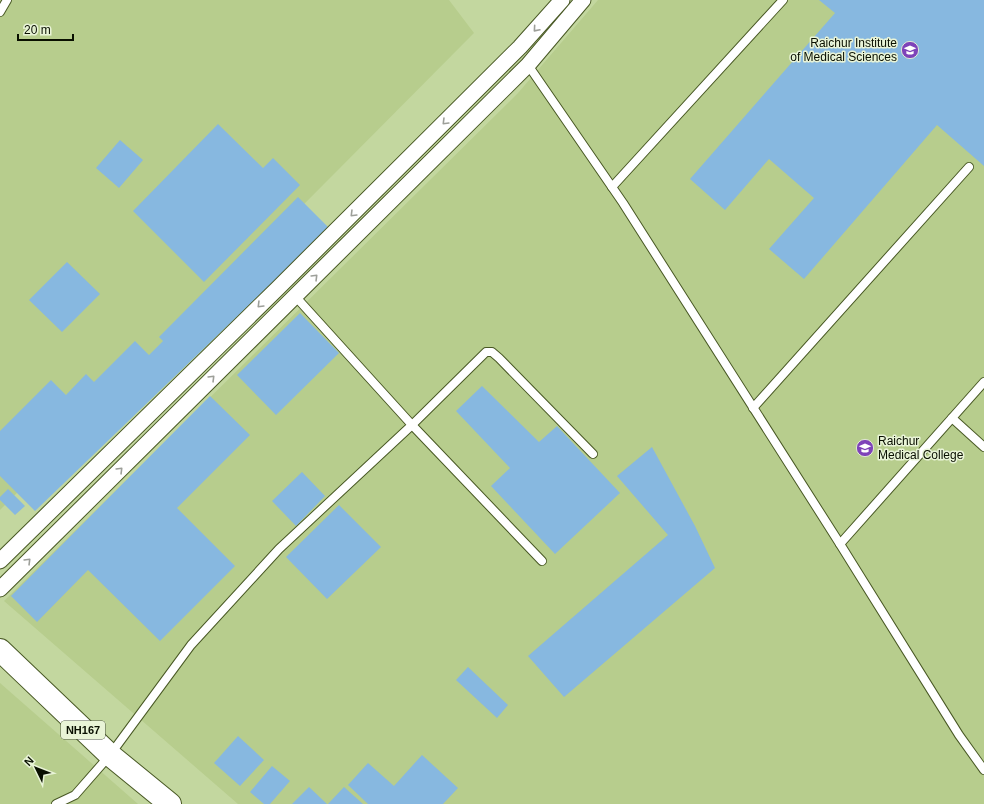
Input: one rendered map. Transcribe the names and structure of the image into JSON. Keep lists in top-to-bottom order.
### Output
{
  "streets": {
    "highway": ["NH167"]
  },
  "places": {
    "school or university": ["Raichur Institute of Medical Sciences", "Raichur Medical College"]
  },
  "scale_bar": "20 m",
  "north": "top left"
}
